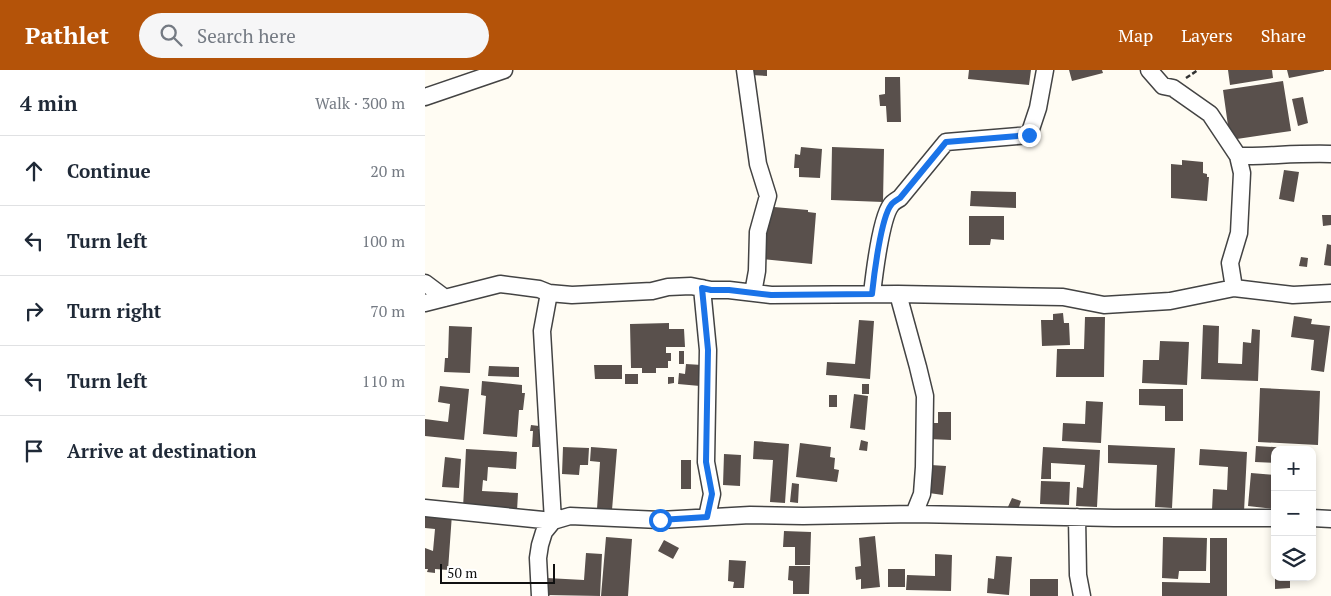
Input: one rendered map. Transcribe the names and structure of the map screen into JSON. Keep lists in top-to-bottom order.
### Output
{
  "scale_bar": "50 m",
  "page": {
    "header": "Pathlet",
    "search": "Search here",
    "nav": ["Map", "Layers", "Share"],
    "heading": ["4 min", "Walk · 300 m"],
    "list": [
      ["Continue", "20 m"],
      ["Turn left", "100 m"],
      ["Turn right", "70 m"],
      ["Turn left", "110 m"],
      "Arrive at destination"
    ],
    "map_buttons": ["+", "−"],
    "scale": "50 m"
  }
}
